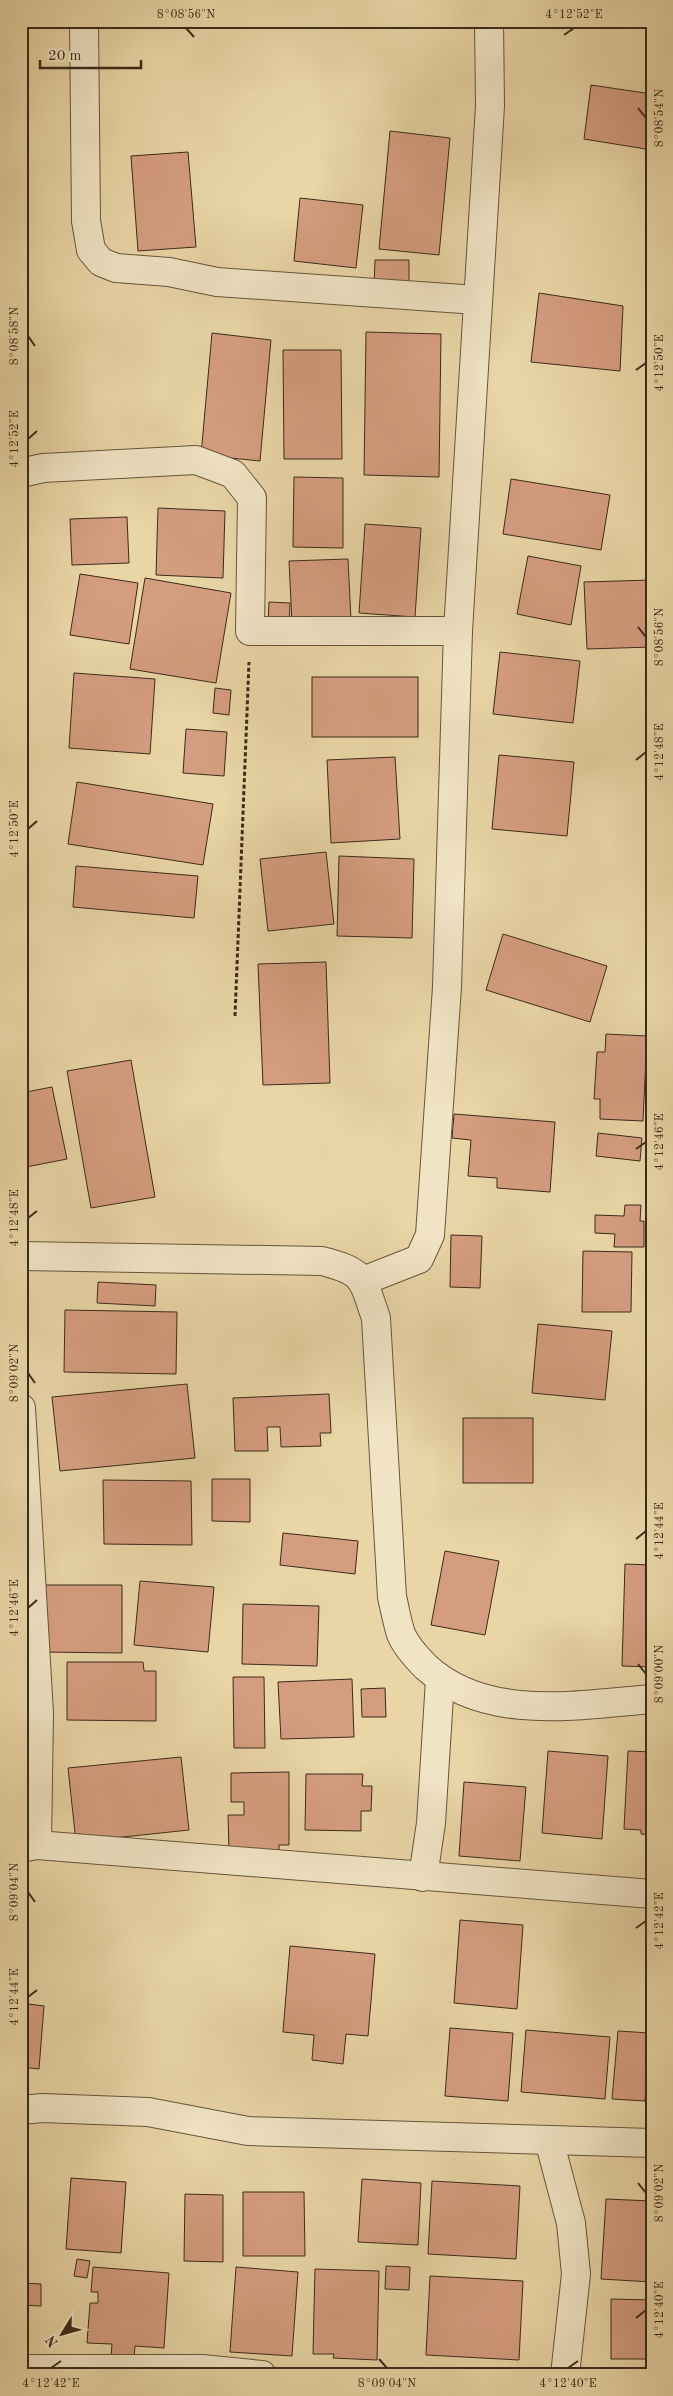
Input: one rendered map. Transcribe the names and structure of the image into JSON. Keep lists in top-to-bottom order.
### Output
{
  "scale_bar": "20 m",
  "north": "bottom left",
  "coordinates": [
    "8°08'56\"N",
    "4°12'52\"E",
    "8°08'54\"N",
    "8°08'58\"N",
    "4°12'50\"E",
    "4°12'48\"E",
    "4°12'46\"E",
    "8°09'02\"N",
    "4°12'44\"E",
    "8°09'00\"N",
    "8°09'04\"N",
    "4°12'42\"E",
    "4°12'40\"E"
  ]
}
